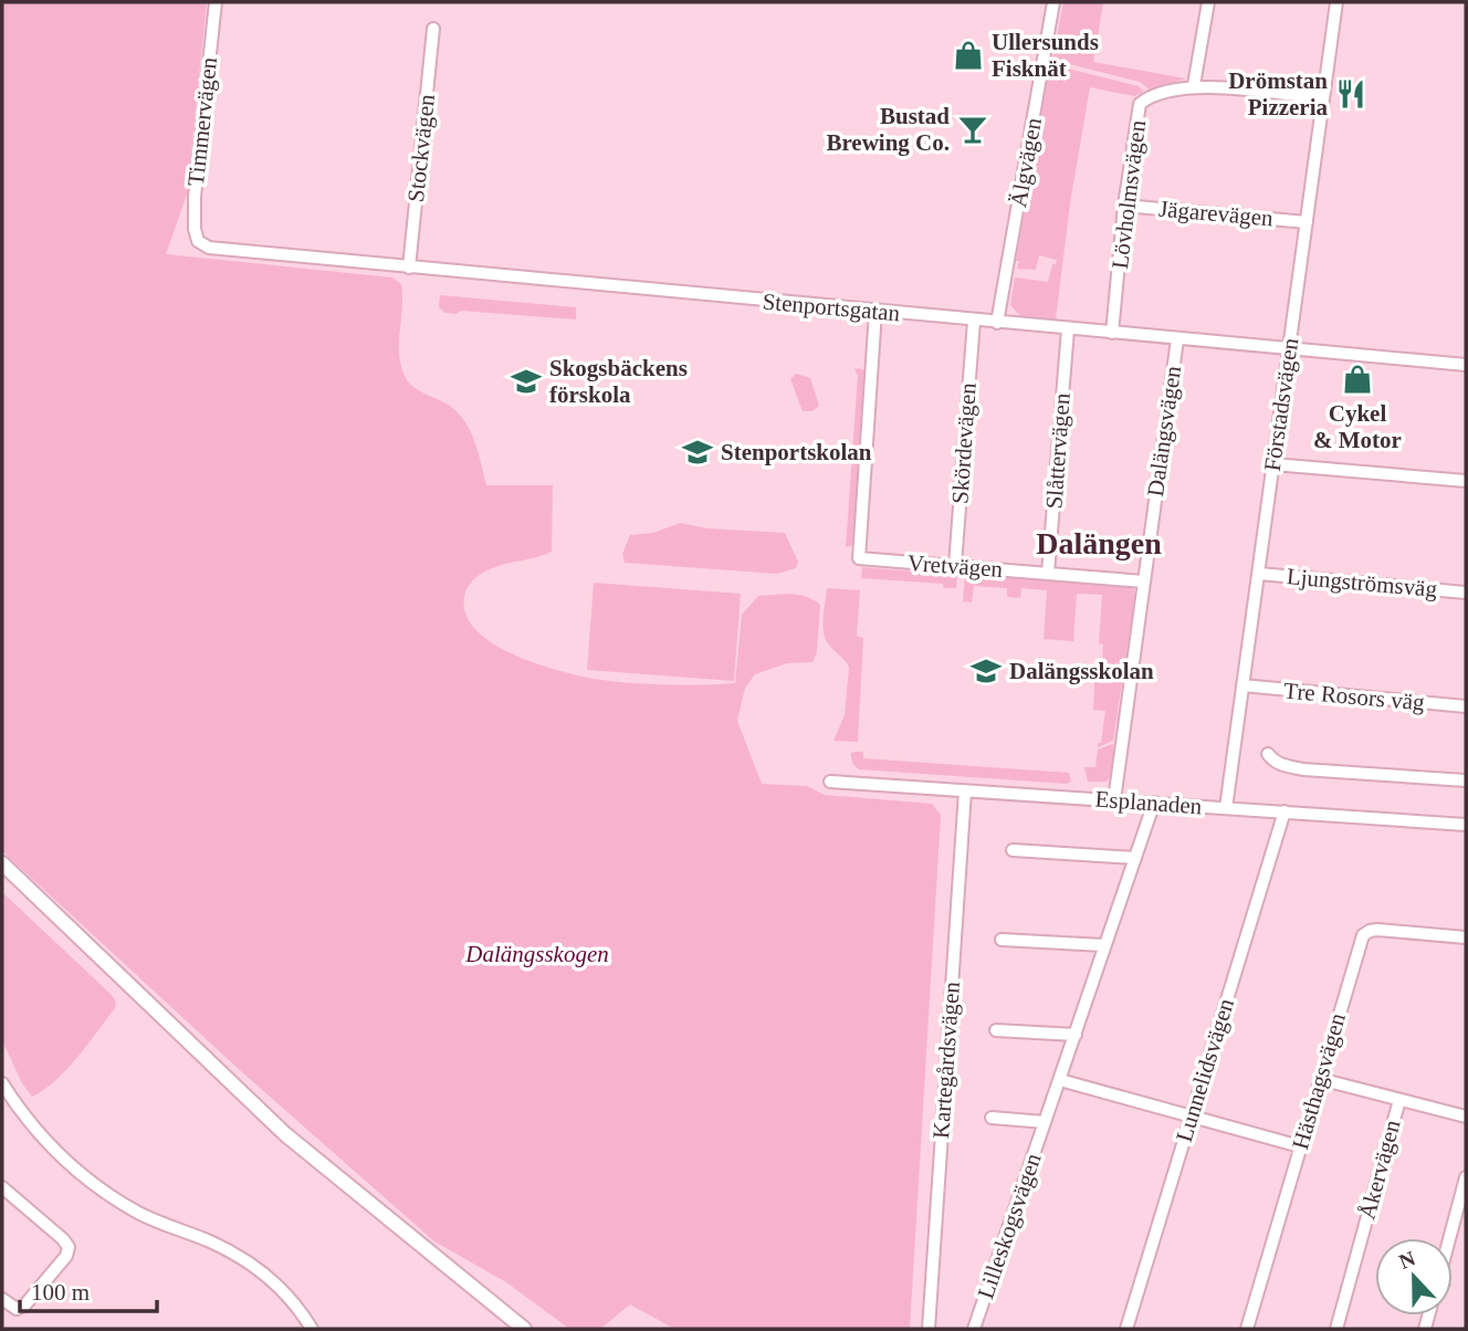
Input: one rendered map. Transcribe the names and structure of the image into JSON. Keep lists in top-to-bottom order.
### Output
{
  "streets": {
    "street": [
      "Timmervägen",
      "Stockvägen",
      "Älgvägen",
      "Lövholmsvägen",
      "Jägarevägen",
      "Stenportsgatan",
      "Förstadsvägen",
      "Dalängsvägen",
      "Skördevägen",
      "Slåttervägen",
      "Vretvägen",
      "Ljungströmsväg",
      "Tre Rosors väg",
      "Esplanaden",
      "Kartegårdsvägen",
      "Lunnelidsvägen",
      "Hästhagsvägen",
      "Åkervägen",
      "Lilleskogsvägen"
    ]
  },
  "crossings": [
    ["Timmervägen", "Stenportsgatan"],
    ["Stockvägen", "Stenportsgatan"],
    ["Älgvägen", "Stenportsgatan"],
    ["Lövholmsvägen", "Jägarevägen"],
    ["Lövholmsvägen", "Stenportsgatan"],
    ["Lövholmsvägen", "Förstadsvägen"],
    ["Jägarevägen", "Förstadsvägen"],
    ["Stenportsgatan", "Förstadsvägen"],
    ["Stenportsgatan", "Dalängsvägen"],
    ["Stenportsgatan", "Skördevägen"],
    ["Stenportsgatan", "Slåttervägen"],
    ["Stenportsgatan", "Vretvägen"],
    ["Förstadsvägen", "Ljungströmsväg"],
    ["Förstadsvägen", "Tre Rosors väg"],
    ["Förstadsvägen", "Esplanaden"],
    ["Dalängsvägen", "Vretvägen"],
    ["Dalängsvägen", "Esplanaden"],
    ["Skördevägen", "Vretvägen"],
    ["Slåttervägen", "Vretvägen"],
    ["Esplanaden", "Kartegårdsvägen"],
    ["Esplanaden", "Lunnelidsvägen"],
    ["Esplanaden", "Lilleskogsvägen"]
  ],
  "districts": ["Dalängen"],
  "parks": ["Dalängsskogen"],
  "places": {
    "shop": ["Ullersunds Fisknät", "Cykel & Motor"],
    "restaurant": ["Drömstan Pizzeria"],
    "bar": ["Bustad Brewing Co."],
    "school or university": ["Skogsbäckens förskola", "Stenportskolan", "Dalängsskolan"]
  },
  "scale_bar": "100 m",
  "north": "top"
}
